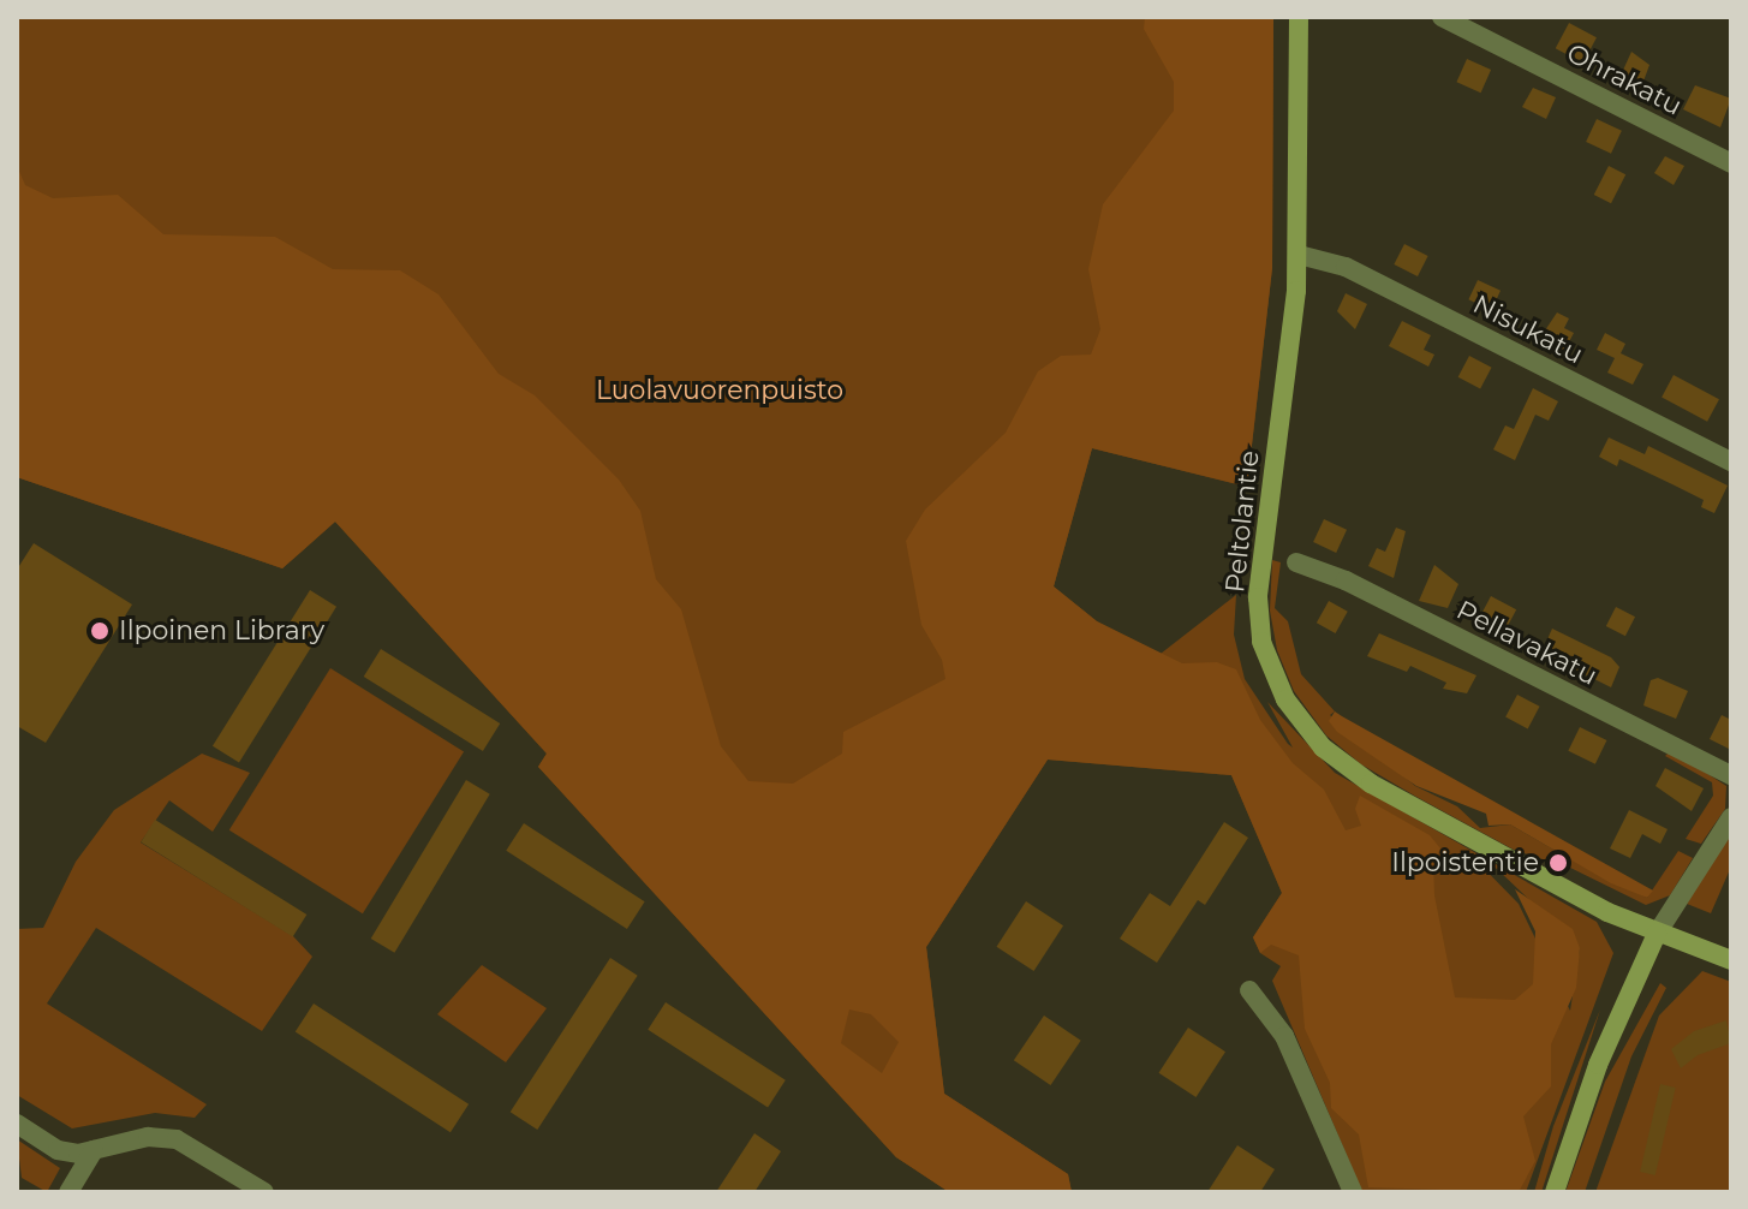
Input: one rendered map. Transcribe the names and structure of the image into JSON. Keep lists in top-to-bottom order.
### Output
{
  "streets": {
    "street": [
      "Ohrakatu",
      "Nisukatu",
      "Peltolantie",
      "Pellavakatu"
    ]
  },
  "crossings": [
    ["Nisukatu", "Peltolantie"]
  ],
  "parks": ["Luolavuorenpuisto"],
  "places": ["Ilpoinen Library", "Ilpoistentie"]
}
